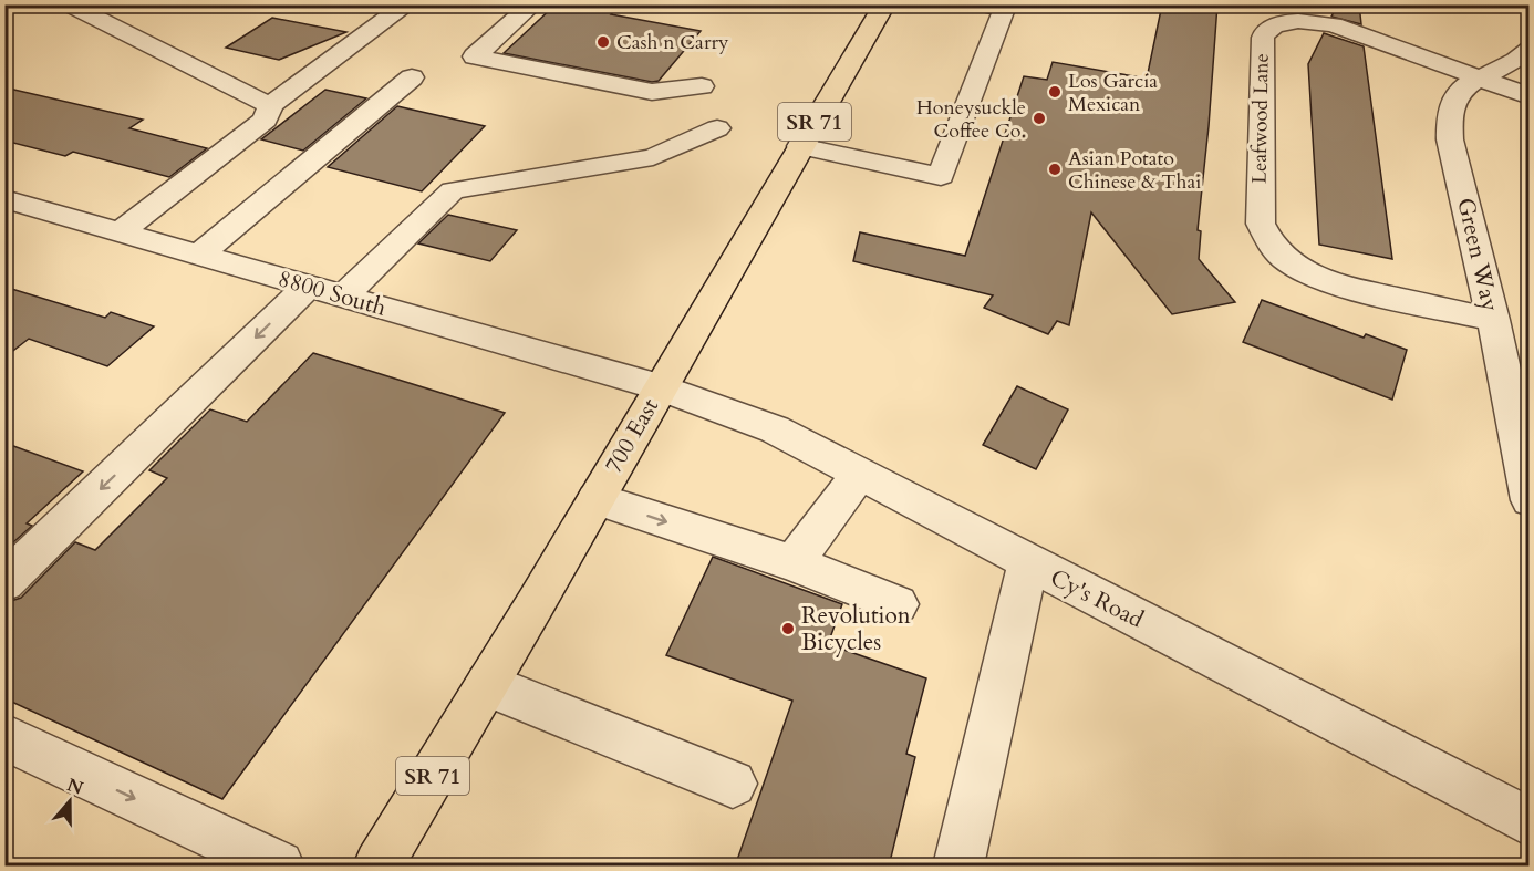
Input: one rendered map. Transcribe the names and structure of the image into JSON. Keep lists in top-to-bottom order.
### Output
{
  "streets": {
    "main road": ["SR 71", "700 East"],
    "street": [
      "Leafwood Lane",
      "Green Way",
      "8800 South",
      "Cy's Road"
    ]
  },
  "crossings": [
    ["Leafwood Lane", "Green Way"],
    ["8800 South", "700 East"],
    ["8800 South", "Cy's Road"],
    ["700 East", "Cy's Road"]
  ],
  "places": [
    "Cash n Carry",
    "Los Garcia Mexican",
    "Honeysuckle Coffee Co.",
    "Asian Potato Chinese & Thai",
    "Revolution Bicycles"
  ],
  "north": "top"
}
